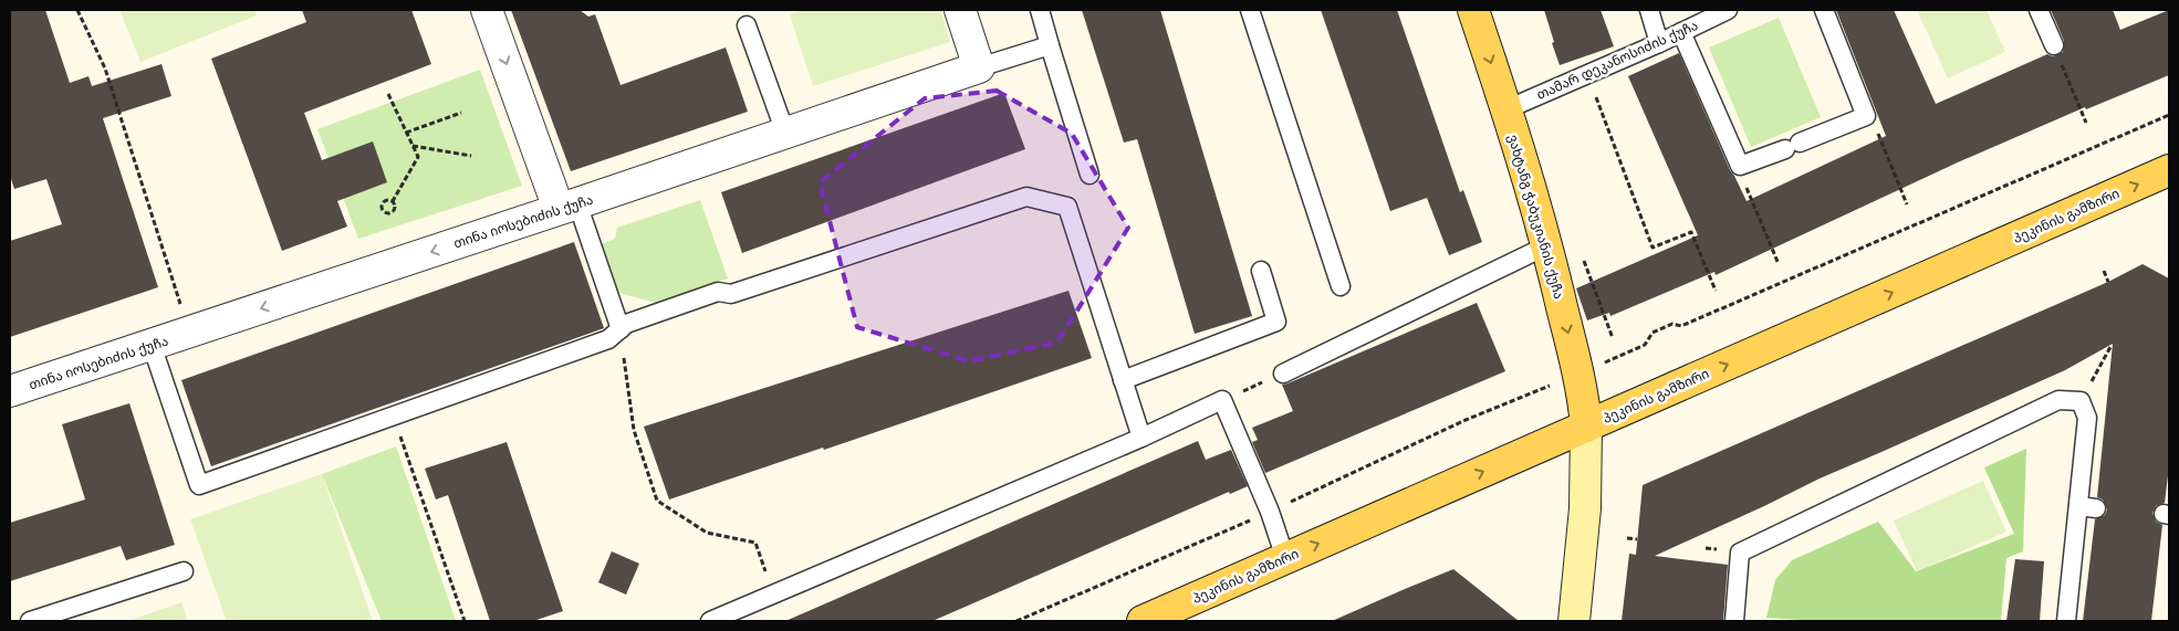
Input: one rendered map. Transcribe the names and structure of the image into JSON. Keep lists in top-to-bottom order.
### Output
{
  "streets": {
    "main road": ["პეკინის გამზირი", "ვახტანგ ჭაბუკიანის ქუჩა"],
    "street": ["თინა იოსებიძის ქუჩა"],
    "lane": ["თამარ დეკანოსიძის ქუჩა"]
  },
  "crossings": [
    ["თამარ დეკანოსიძის ქუჩა", "ვახტანგ ჭაბუკიანის ქუჩა"],
    ["პეკინის გამზირი", "ვახტანგ ჭაბუკიანის ქუჩა"]
  ],
  "one_way": ["პეკინის გამზირი", "ვახტანგ ჭაბუკიანის ქუჩა", "თინა იოსებიძის ქუჩა"]
}
